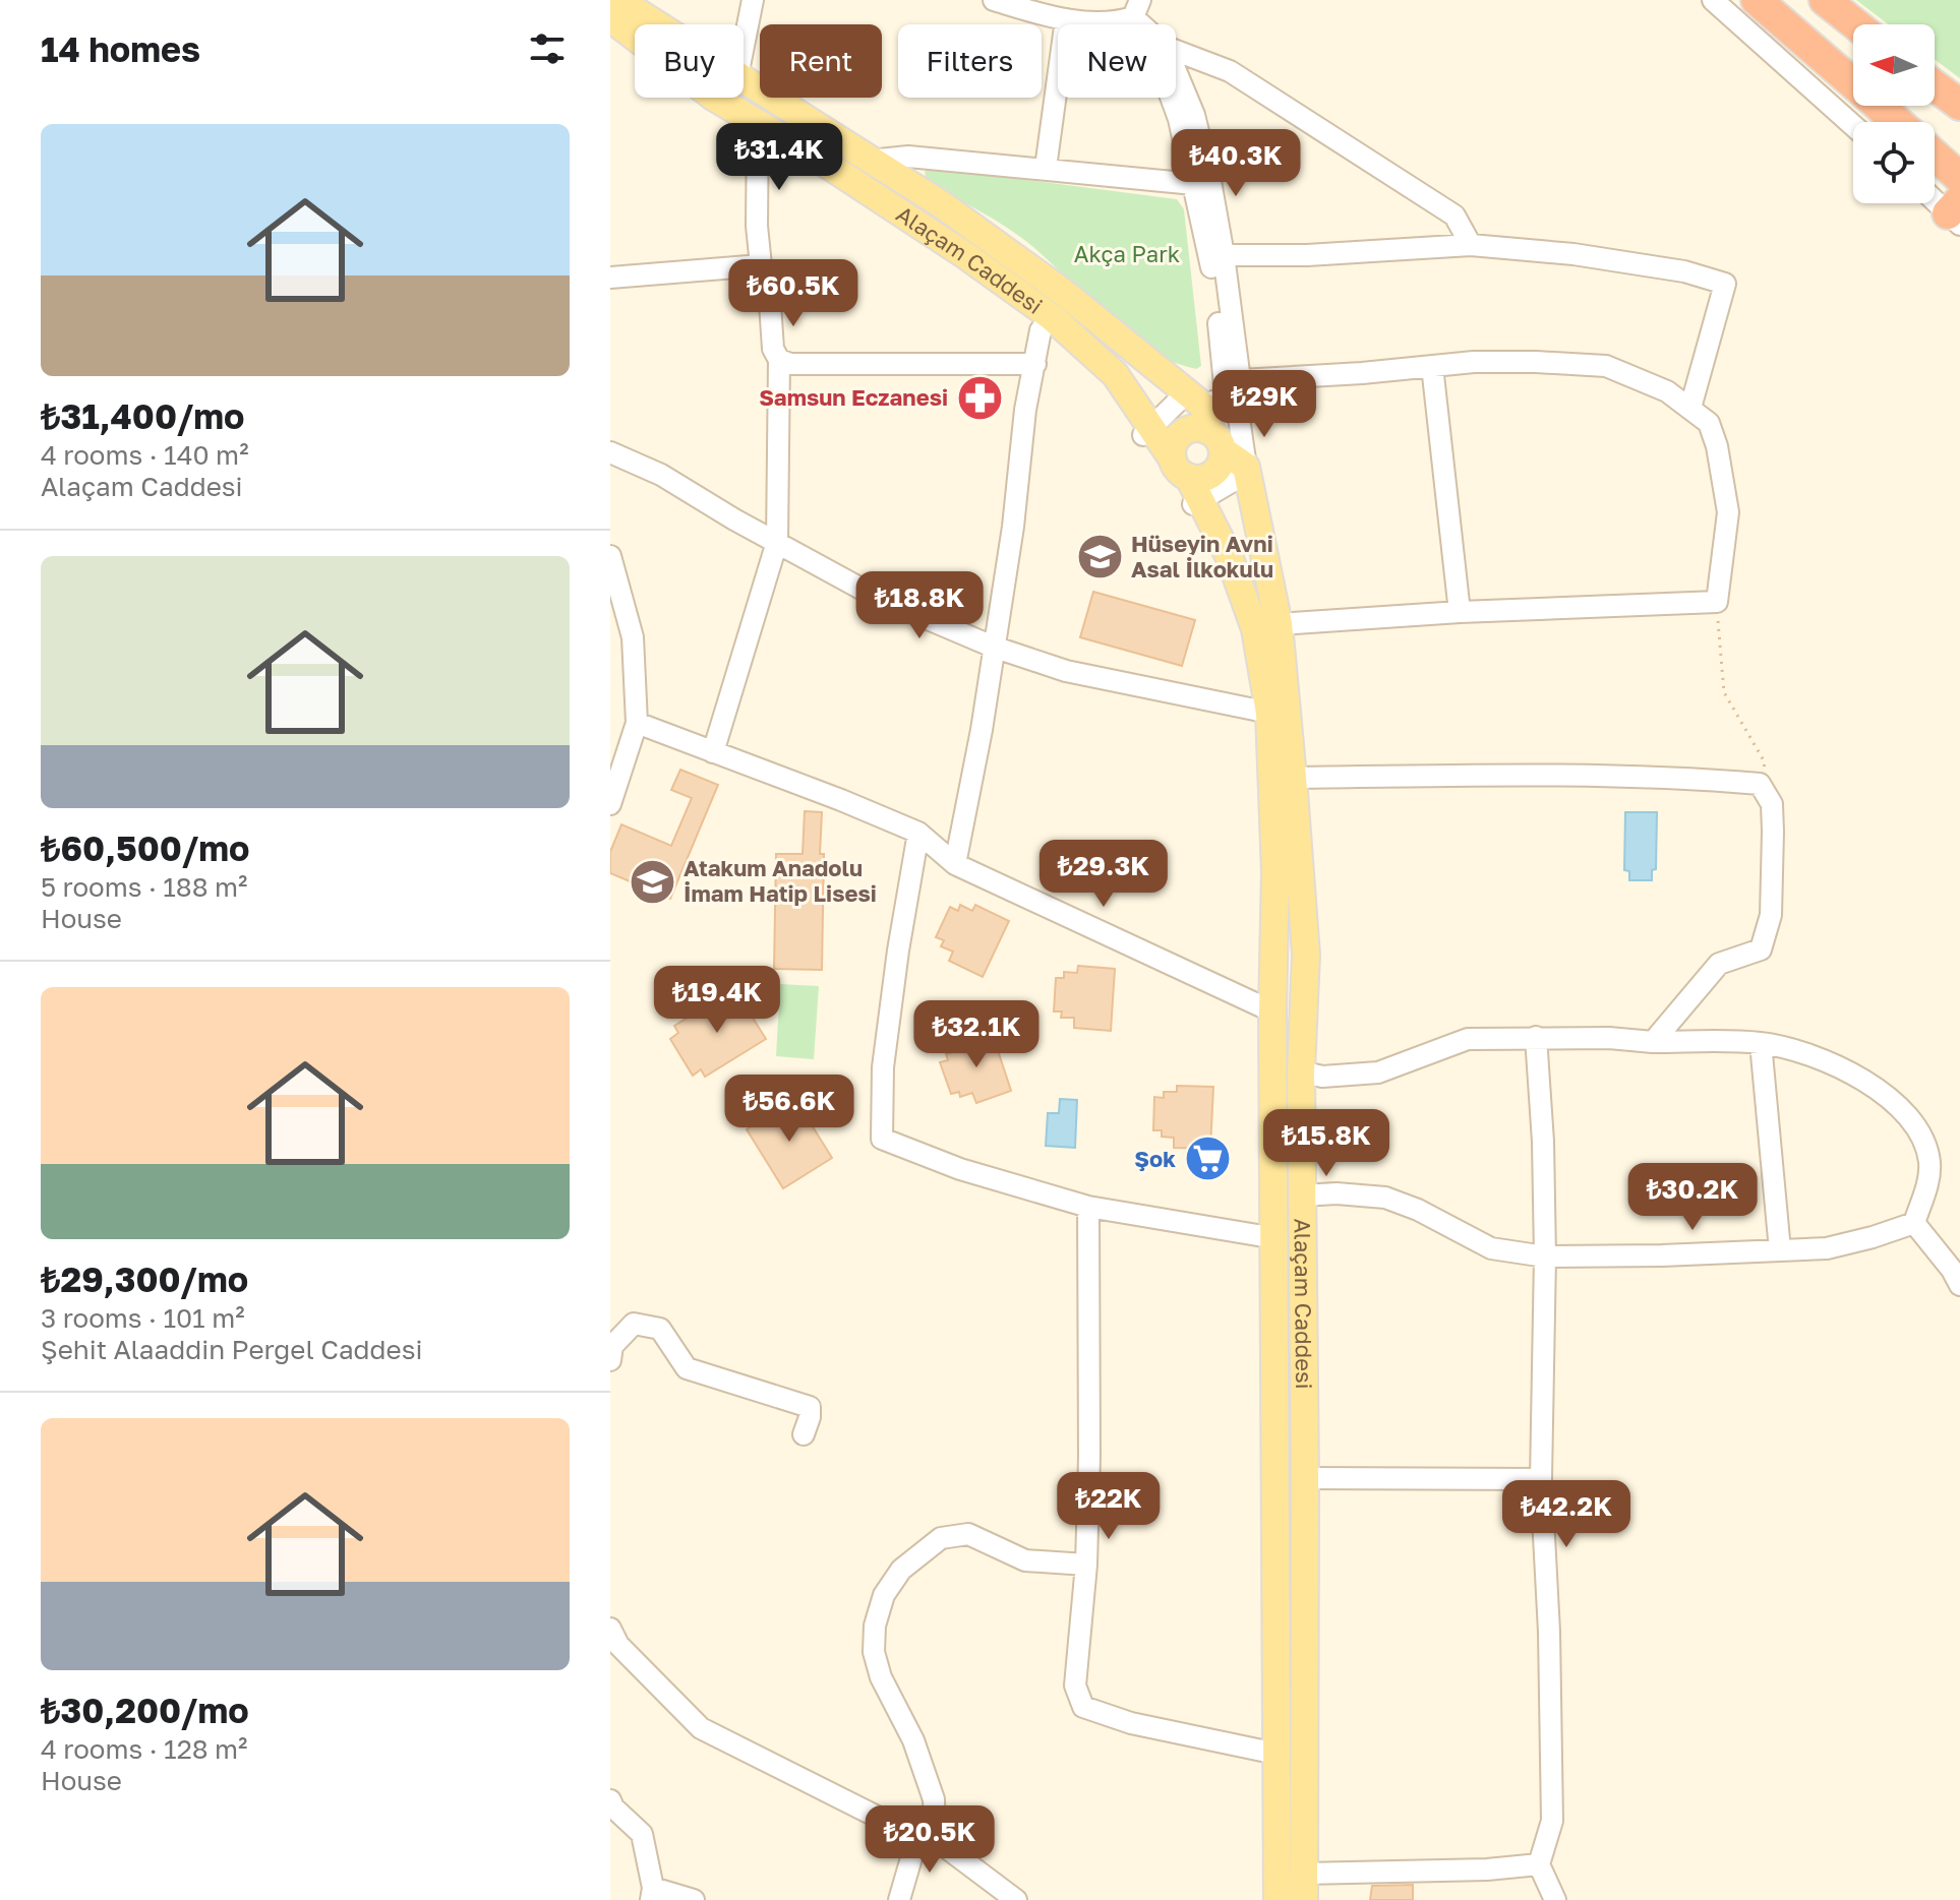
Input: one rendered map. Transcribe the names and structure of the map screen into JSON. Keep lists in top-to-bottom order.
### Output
{
  "streets": {
    "main road": ["Alaçam Caddesi"]
  },
  "parks": ["Akça Park"],
  "places": {
    "pharmacy": ["Samsun Eczanesi"],
    "school or university": ["Hüseyin Avni Asal İlkokulu", "Atakum Anadolu İmam Hatip Lisesi"],
    "supermarket": ["Şok"]
  },
  "north": "left",
  "page": {
    "heading": "14 homes",
    "chip": [
      "Buy",
      "Rent",
      "Filters",
      "New"
    ],
    "list": [
      {
        "name": "₺31,400/mo",
        "note": "4 rooms · 140 m² · Alaçam Caddesi"
      },
      {
        "name": "₺60,500/mo",
        "note": "5 rooms · 188 m² · House"
      },
      {
        "name": "₺29,300/mo",
        "note": "3 rooms · 101 m² · Şehit Alaaddin Pergel Caddesi"
      },
      {
        "name": "₺30,200/mo",
        "note": "4 rooms · 128 m² · House"
      }
    ],
    "price": [
      "₺31.4K",
      "₺40.3K",
      "₺60.5K",
      "₺29K",
      "₺18.8K",
      "₺29.3K",
      "₺19.4K",
      "₺32.1K",
      "₺56.6K",
      "₺15.8K",
      "₺30.2K",
      "₺22K",
      "₺42.2K",
      "₺20.5K"
    ]
  }
}
